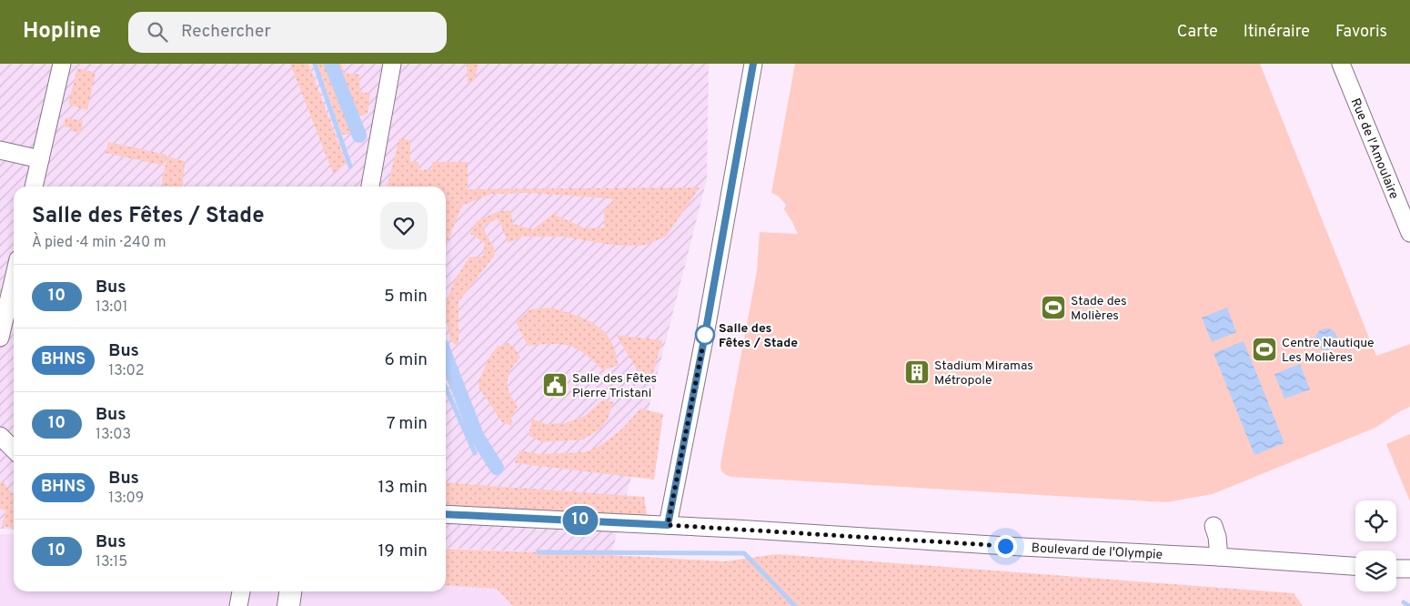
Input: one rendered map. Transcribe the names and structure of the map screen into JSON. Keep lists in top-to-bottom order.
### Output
{
  "streets": {
    "street": ["Rue de l'Amoulaire", "Boulevard de l'Olympie"]
  },
  "places": {
    "sports": ["Stade des Molières", "Centre Nautique Les Molières"],
    "other": ["Salle des Fêtes / Stade"],
    "building": ["Stadium Miramas Métropole"],
    "public building": ["Salle des Fêtes Pierre Tristani"]
  },
  "lines": ["bus line 10"],
  "page": {
    "header": "Hopline",
    "search": "Rechercher",
    "nav": ["Carte", "Itinéraire", "Favoris"],
    "on_map": "10",
    "heading": ["Salle des Fêtes / Stade", "À pied · 4 min · 240 m"],
    "list": [
      {
        "mark": "10",
        "name": "Bus",
        "note": "13:01",
        "value": "5 min"
      },
      {
        "mark": "BHNS",
        "name": "Bus",
        "note": "13:02",
        "value": "6 min"
      },
      {
        "mark": "10",
        "name": "Bus",
        "note": "13:03",
        "value": "7 min"
      },
      {
        "mark": "BHNS",
        "name": "Bus",
        "note": "13:09",
        "value": "13 min"
      },
      {
        "mark": "10",
        "name": "Bus",
        "note": "13:15",
        "value": "19 min"
      }
    ]
  }
}
